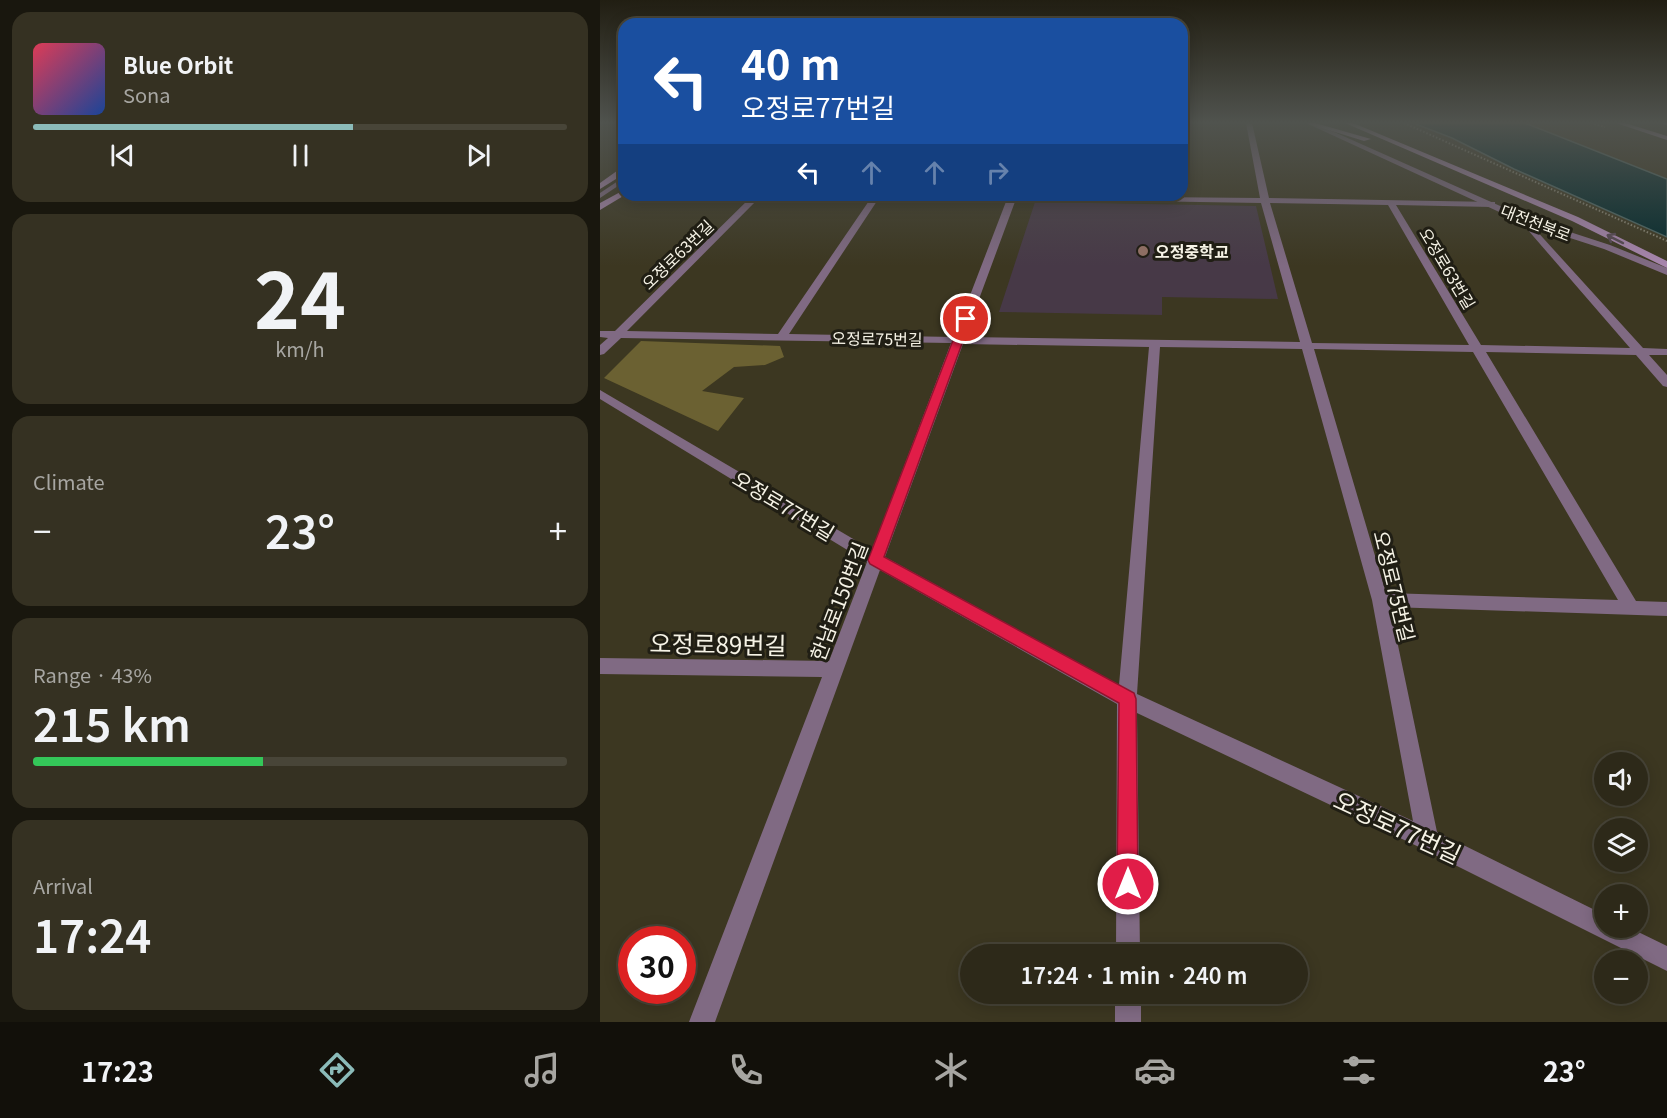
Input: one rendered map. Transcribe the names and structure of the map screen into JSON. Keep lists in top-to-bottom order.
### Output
{
  "streets": {
    "street": [
      "대전천북로",
      "오정로63번길",
      "오정로75번길",
      "오정로77번길",
      "한남로150번길",
      "오정로89번길"
    ]
  },
  "crossings": [
    ["대전천북로", "오정로63번길"],
    ["오정로63번길", "오정로75번길"],
    ["오정로75번길", "오정로77번길"],
    ["오정로75번길", "한남로150번길"],
    ["오정로77번길", "한남로150번길"],
    ["한남로150번길", "오정로89번길"]
  ],
  "places": ["오정중학교"],
  "page": {
    "turn": ["40 m", "오정로77번길"],
    "song": ["Blue Orbit", "Sona"],
    "tile": [
      ["24", "km/h"],
      "Climate",
      ["Range · 43%", "215 km"],
      ["Arrival", "17:24"]
    ],
    "heat": ["−", "23°", "+"],
    "map_buttons": ["+", "−"],
    "limit": "30",
    "trip": "17:24 · 1 min · 240 m",
    "tabs": ["17:23", "23°"]
  }
}
